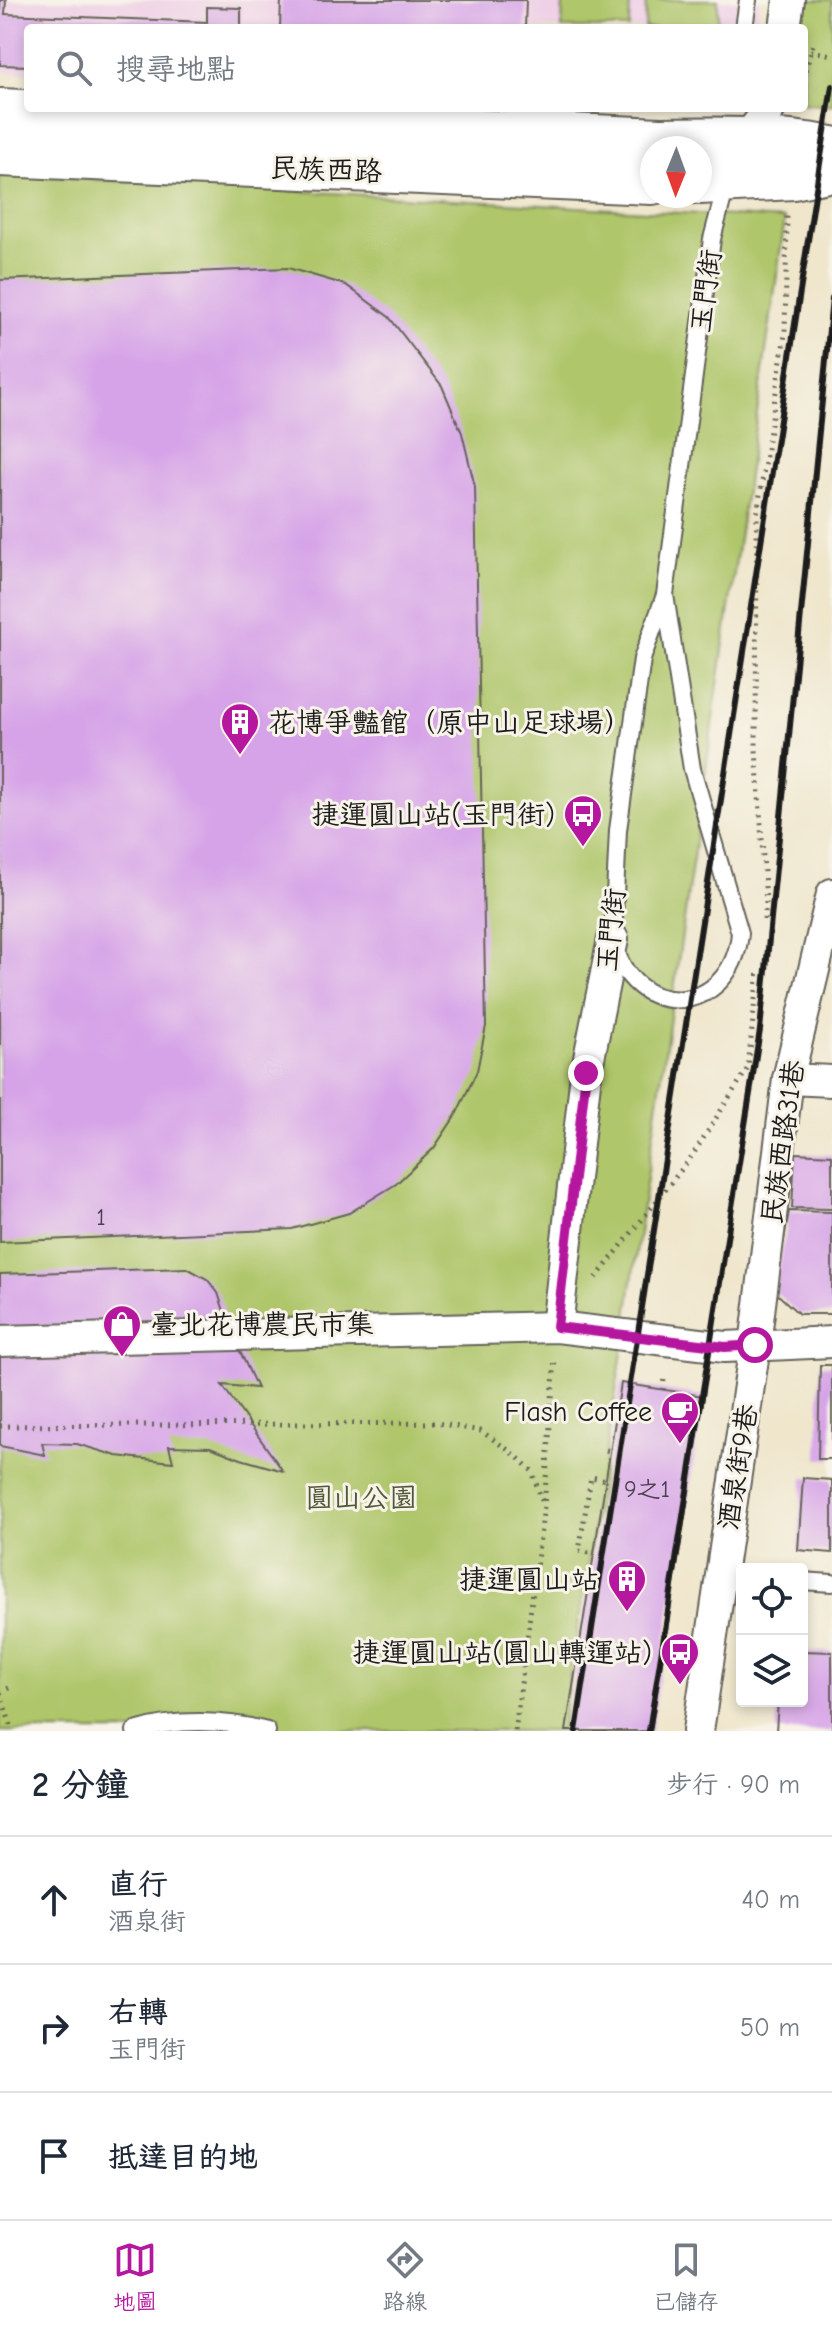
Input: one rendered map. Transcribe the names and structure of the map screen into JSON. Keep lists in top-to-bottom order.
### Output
{
  "streets": {
    "street": [
      "民族西路",
      "玉門街",
      "民族西路31巷",
      "酒泉街9巷"
    ]
  },
  "crossings": [
    ["民族西路", "玉門街"],
    ["民族西路31巷", "酒泉街9巷"]
  ],
  "parks": ["圓山公園"],
  "places": {
    "building": ["花博爭豔館（原中山足球場）", "捷運圓山站"],
    "bus stop": ["捷運圓山站(玉門街)", "捷運圓山站(圓山轉運站)"],
    "shop": ["臺北花博農民市集"],
    "cafe": ["Flash Coffee"]
  },
  "house_numbers": ["1", "9之1"],
  "north": "bottom",
  "page": {
    "search": "搜尋地點",
    "heading": ["2 分鐘", "步行 · 90 m"],
    "list": [
      ["直行", "酒泉街", "40 m"],
      ["右轉", "玉門街", "50 m"],
      "抵達目的地"
    ],
    "nav": ["地圖", "路線", "已儲存"]
  }
}
